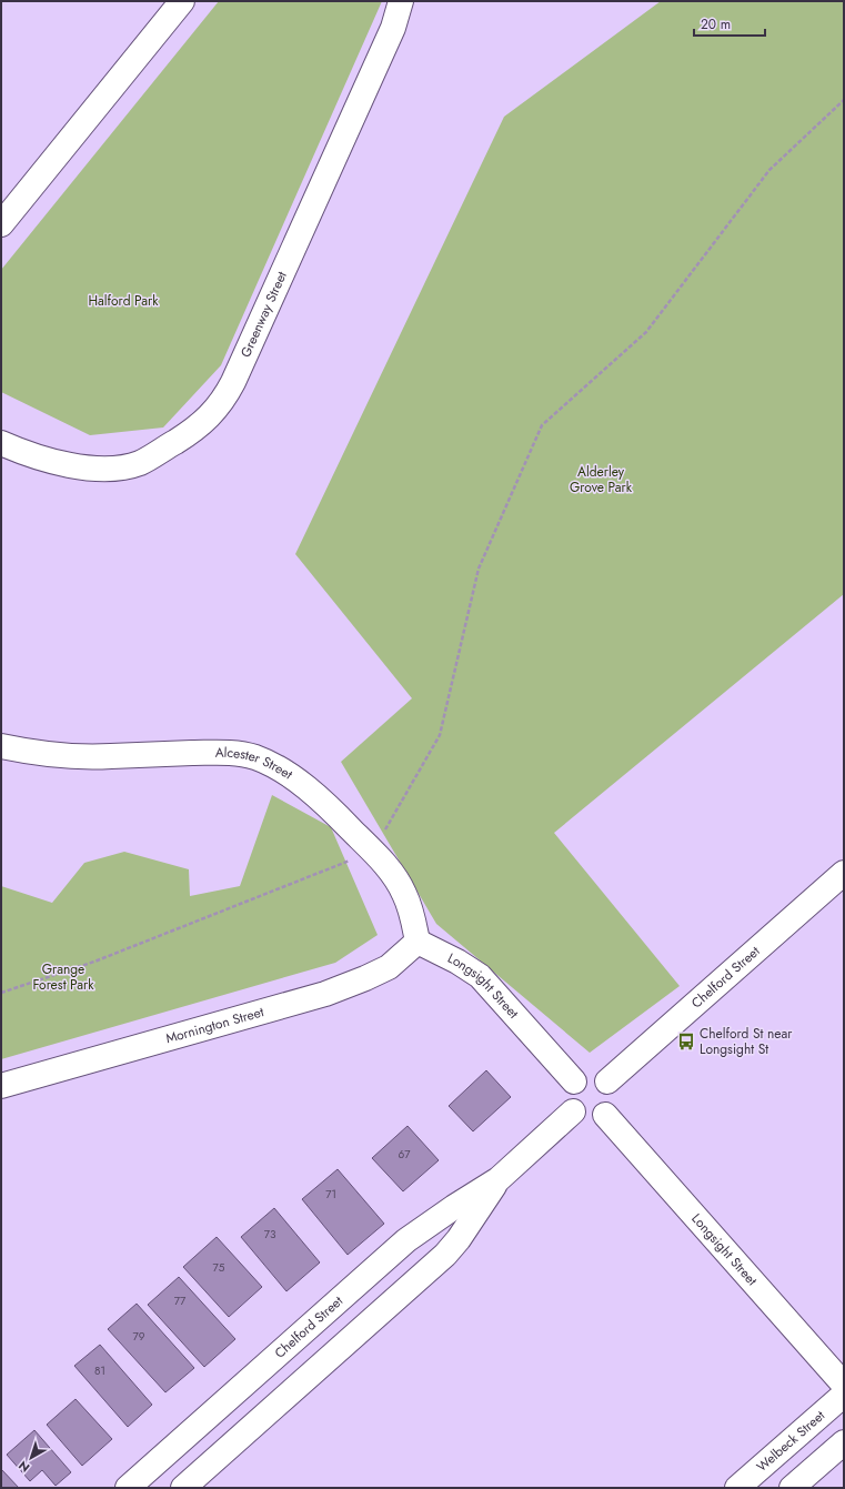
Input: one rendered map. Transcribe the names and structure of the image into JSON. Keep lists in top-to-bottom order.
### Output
{
  "streets": {
    "street": [
      "Greenway Street",
      "Alcester Street",
      "Chelford Street",
      "Longsight Street",
      "Mornington Street",
      "Welbeck Street"
    ]
  },
  "crossings": [
    ["Alcester Street", "Longsight Street"],
    ["Alcester Street", "Mornington Street"],
    ["Chelford Street", "Longsight Street"],
    ["Longsight Street", "Mornington Street"]
  ],
  "parks": ["Halford Park", "Alderley Grove Park", "Grange Forest Park"],
  "places": {
    "bus stop": ["Chelford St near Longsight St"]
  },
  "house_numbers": [
    "67",
    "71",
    "73",
    "75",
    "77",
    "79",
    "81"
  ],
  "scale_bar": "20 m",
  "north": "bottom left"
}
